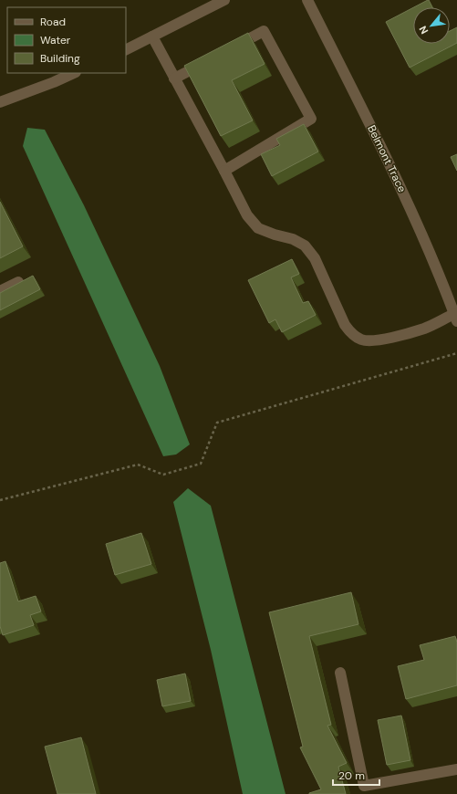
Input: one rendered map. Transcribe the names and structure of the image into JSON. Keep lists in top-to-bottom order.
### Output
{
  "streets": {
    "street": ["Belmont Trace"]
  },
  "legend": ["Road", "Water", "Building"],
  "scale_bar": "20 m",
  "north": "bottom left"
}
